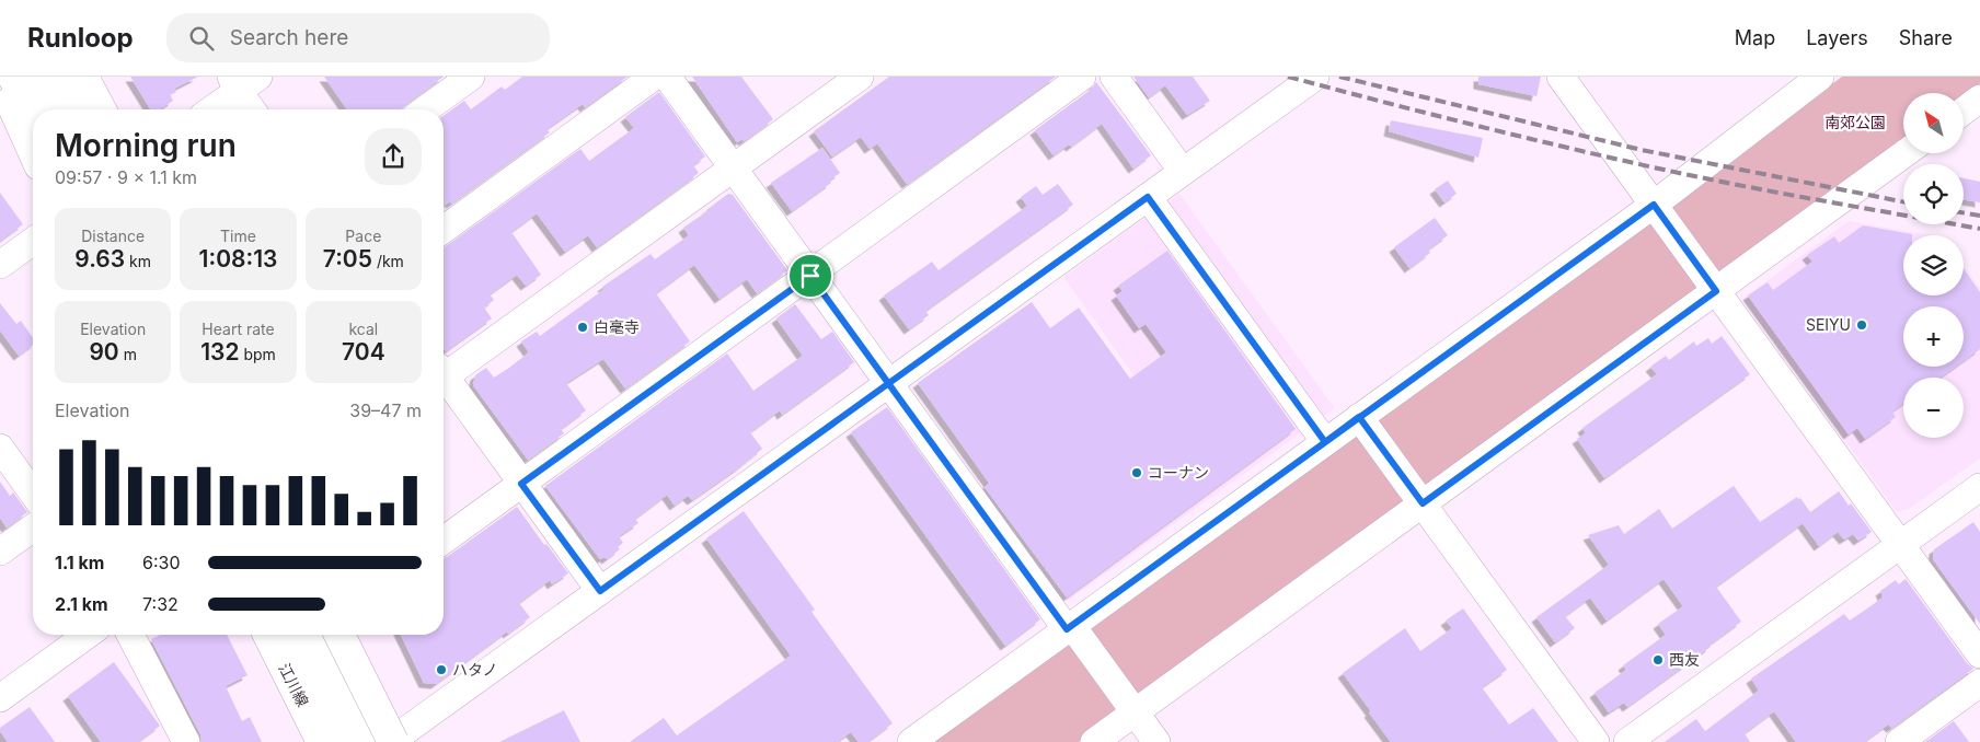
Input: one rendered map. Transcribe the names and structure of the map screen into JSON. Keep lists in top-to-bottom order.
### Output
{
  "streets": {
    "main road": ["江川線"]
  },
  "parks": ["南郊公園"],
  "places": [
    "SEIYU",
    "白毫寺",
    "コーナン",
    "西友",
    "ハタノ"
  ],
  "north": "top left",
  "page": {
    "header": "Runloop",
    "search": "Search here",
    "nav": ["Map", "Layers", "Share"],
    "map_buttons": ["+", "−"],
    "heading": ["Morning run", "09:57 · 9 × 1.1 km"],
    "stats": [
      ["Distance", "9.63 km"],
      ["Time", "1:08:13"],
      ["Pace", "7:05 /km"],
      ["Elevation", "90 m"],
      ["Heart rate", "132 bpm"],
      ["kcal", "704"]
    ],
    "chart": ["Elevation", "39–47 m"],
    "list": [
      {
        "name": "1.1 km",
        "note": "6:30"
      },
      {
        "name": "2.1 km",
        "note": "7:32"
      }
    ]
  }
}
